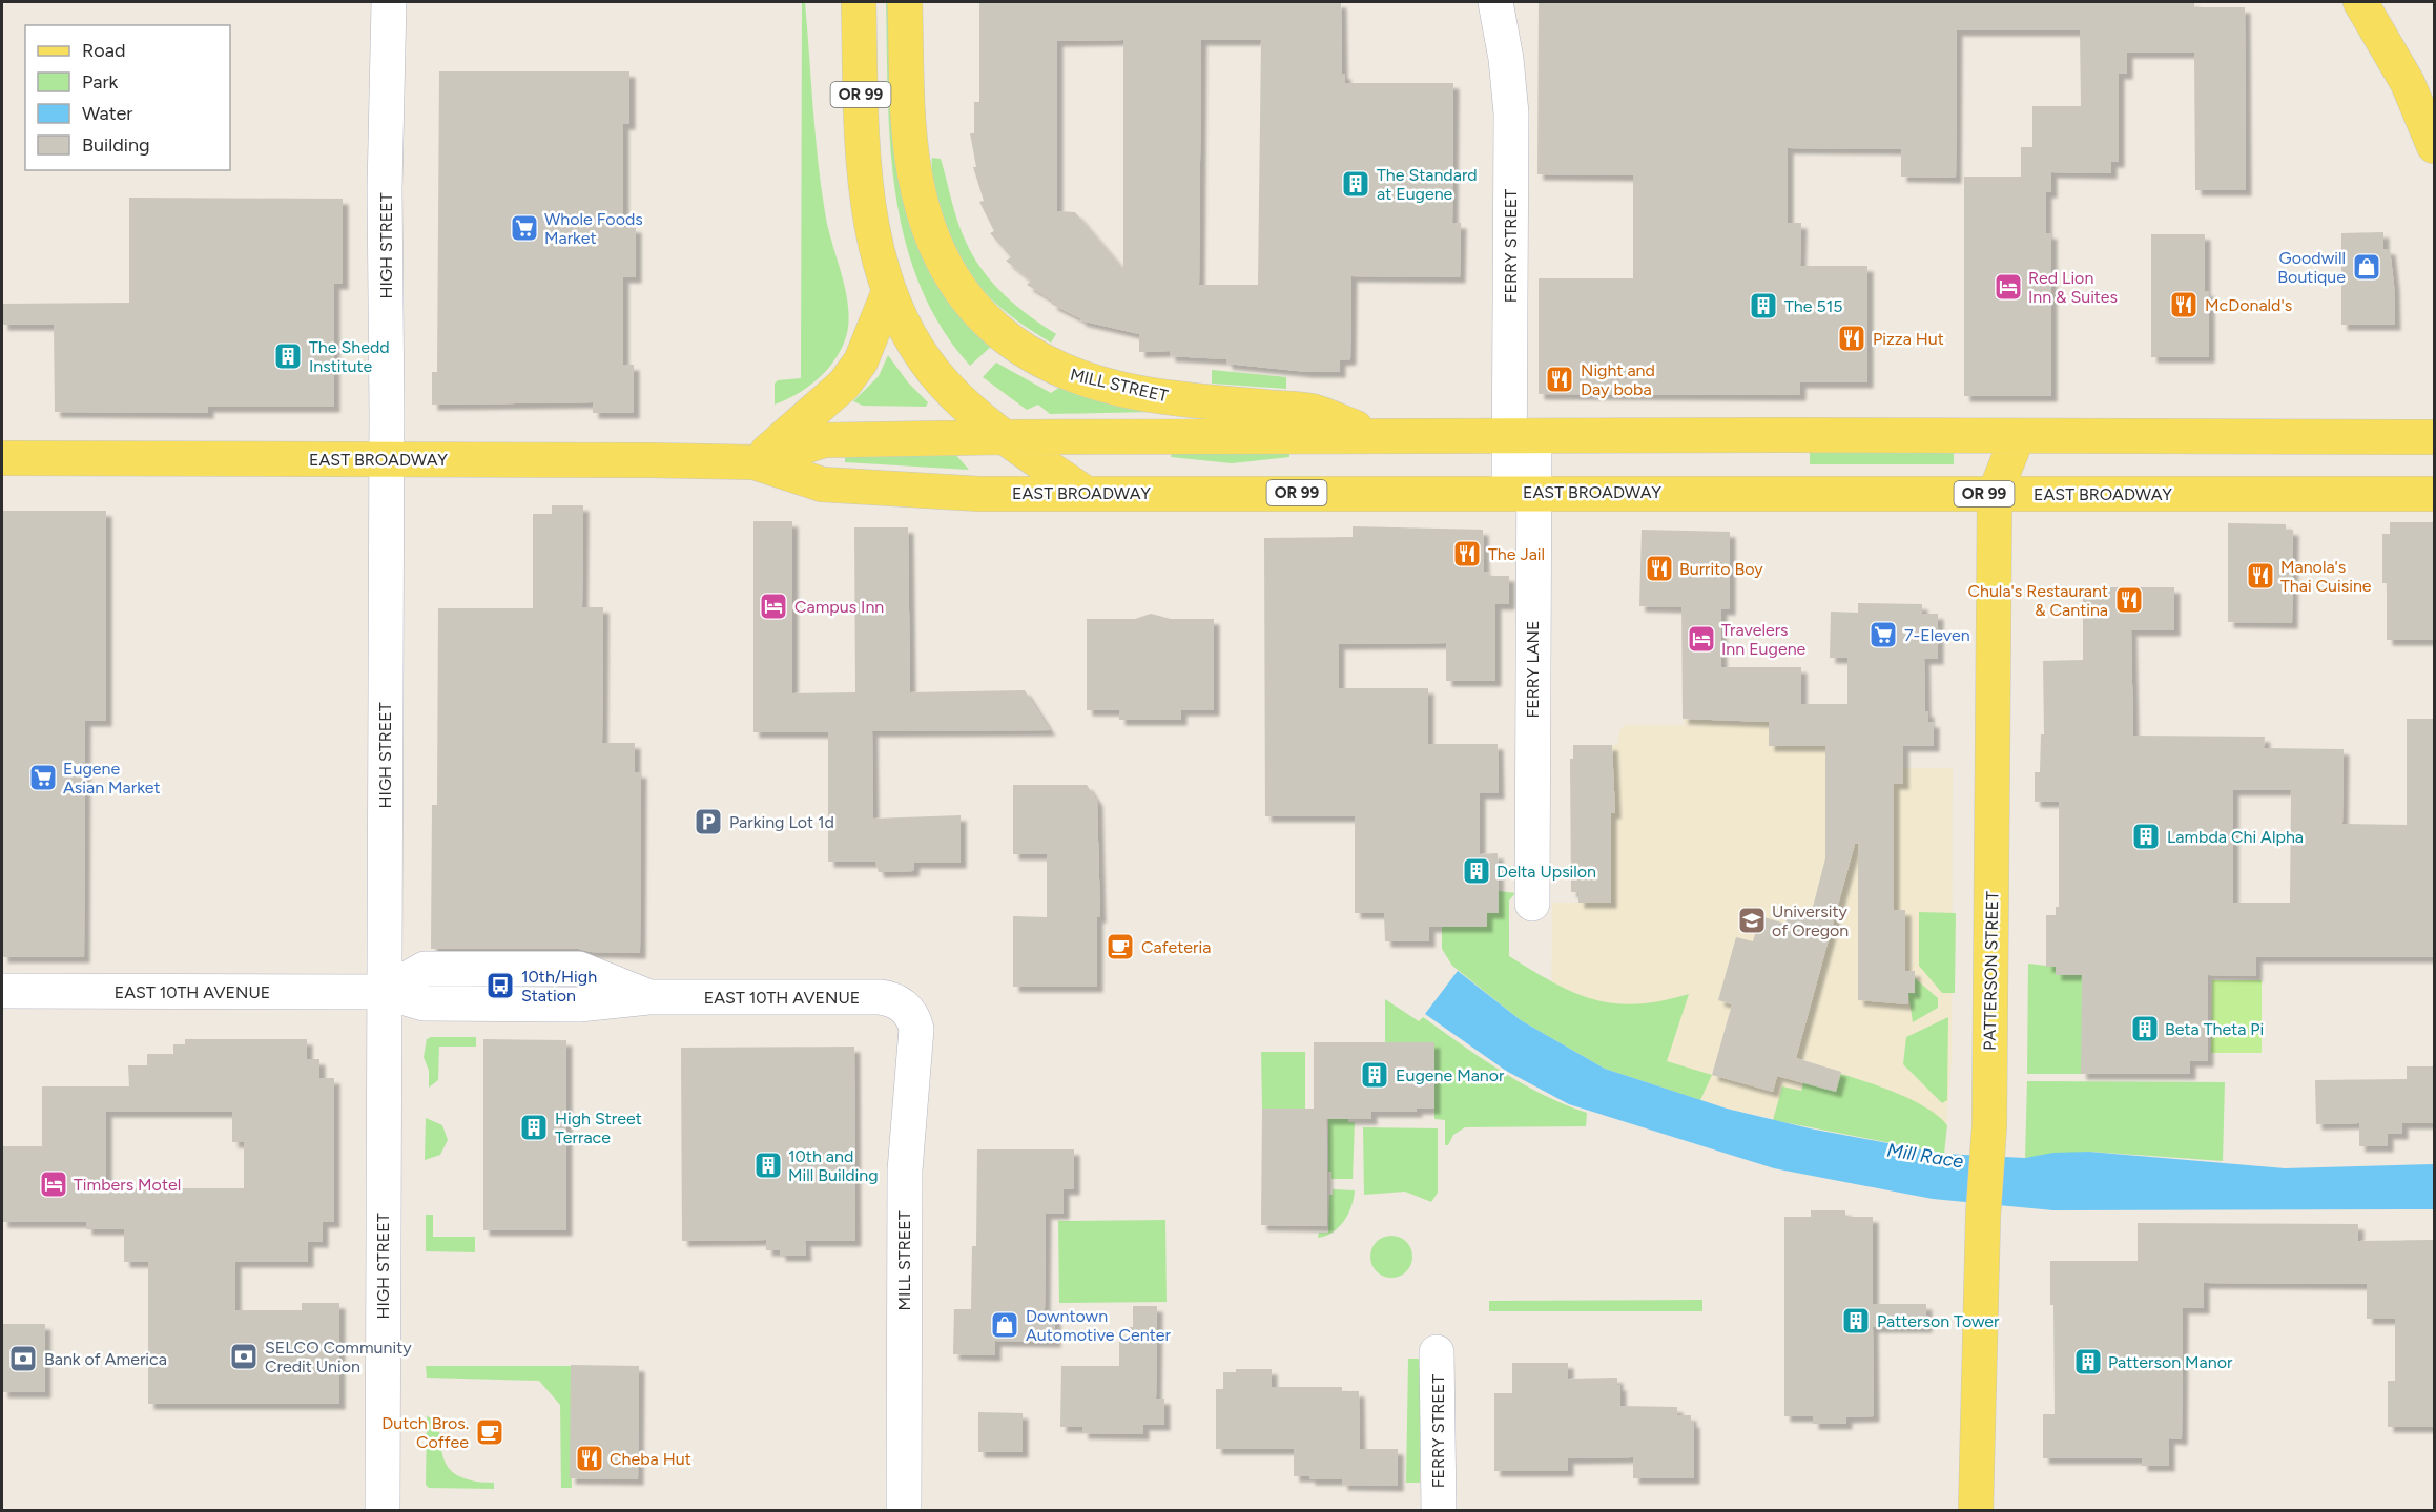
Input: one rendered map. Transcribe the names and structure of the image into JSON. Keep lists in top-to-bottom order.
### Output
{
  "streets": {
    "main road": [
      "OR 99",
      "MILL STREET",
      "EAST BROADWAY",
      "PATTERSON STREET"
    ],
    "street": [
      "HIGH STREET",
      "FERRY STREET",
      "FERRY LANE",
      "EAST 10TH AVENUE"
    ]
  },
  "crossings": [
    ["OR 99", "EAST BROADWAY"],
    ["HIGH STREET", "EAST BROADWAY"],
    ["HIGH STREET", "EAST 10TH AVENUE"],
    ["FERRY STREET", "EAST BROADWAY"],
    ["FERRY STREET", "FERRY LANE"],
    ["MILL STREET", "EAST BROADWAY"],
    ["MILL STREET", "EAST 10TH AVENUE"],
    ["EAST BROADWAY", "FERRY LANE"],
    ["EAST BROADWAY", "PATTERSON STREET"]
  ],
  "water": ["Mill Race"],
  "places": {
    "building": [
      "The Standard at Eugene",
      "The 515",
      "The Shedd Institute",
      "Lambda Chi Alpha",
      "Delta Upsilon",
      "Beta Theta Pi",
      "Eugene Manor",
      "High Street Terrace",
      "10th and Mill Building",
      "Patterson Tower",
      "Patterson Manor"
    ],
    "supermarket": ["Whole Foods Market", "7-Eleven", "Eugene Asian Market"],
    "shop": ["Goodwill Boutique", "Downtown Automotive Center"],
    "hotel": [
      "Red Lion Inn & Suites",
      "Campus Inn",
      "Travelers Inn Eugene",
      "Timbers Motel"
    ],
    "restaurant": [
      "McDonald's",
      "Pizza Hut",
      "Night and Day boba",
      "The Jail",
      "Burrito Boy",
      "Manola's Thai Cuisine",
      "Chula's Restaurant & Cantina",
      "Cheba Hut"
    ],
    "parking": ["Parking Lot 1d"],
    "school or university": ["University of Oregon"],
    "cafe": ["Cafeteria", "Dutch Bros. Coffee"],
    "bus stop": ["10th/High Station"],
    "bank": ["SELCO Community Credit Union", "Bank of America"]
  },
  "legend": [
    "Road",
    "Park",
    "Water",
    "Building"
  ]
}
